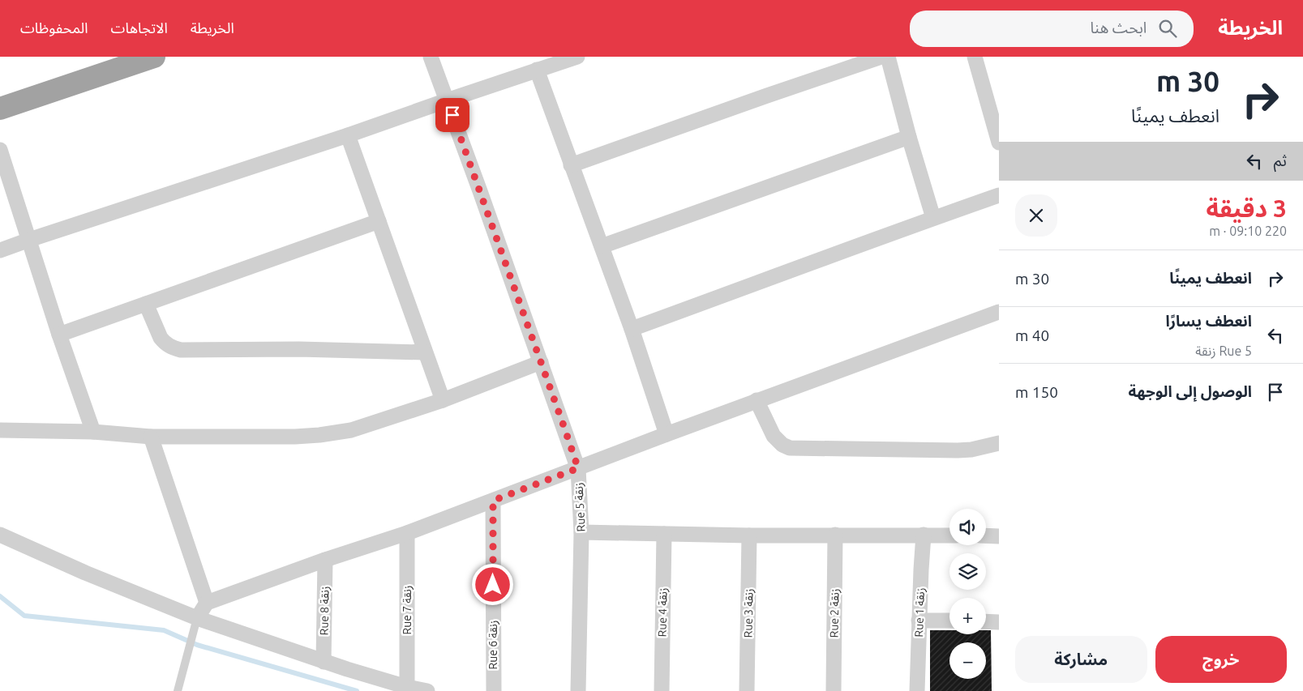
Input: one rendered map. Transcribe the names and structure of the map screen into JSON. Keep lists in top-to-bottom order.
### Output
{
  "streets": {
    "street": [
      "Rue 5 زنقة",
      "Rue 7 زنقة",
      "Rue 8 زنقة",
      "Rue 4 زنقة",
      "Rue 1 زنقة",
      "Rue 3 زنقة",
      "Rue 2 زنقة",
      "Rue 6 زنقة"
    ]
  },
  "page": {
    "header": "الخريطة",
    "search": "ابحث هنا",
    "nav": ["الخريطة", "الاتجاهات", "المحفوظات"],
    "turn": ["30 m", "انعطف يمينًا"],
    "then": "ثم",
    "heading": ["3 دقيقة", "220 m · 09:10"],
    "list": [
      {
        "name": "انعطف يمينًا",
        "value": "30 m"
      },
      {
        "name": "انعطف يسارًا",
        "note": "Rue 5 زنقة",
        "value": "40 m"
      },
      {
        "name": "الوصول إلى الوجهة",
        "value": "150 m"
      }
    ],
    "map_buttons": ["+", "−"],
    "buttons": ["خروج", "مشاركة"]
  }
}
